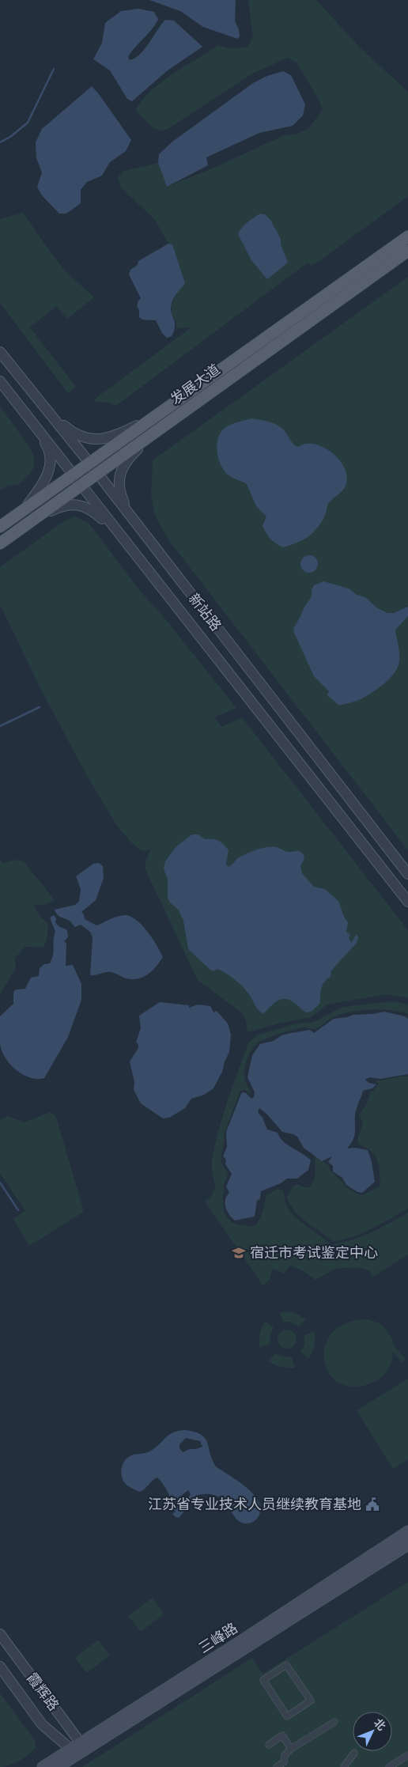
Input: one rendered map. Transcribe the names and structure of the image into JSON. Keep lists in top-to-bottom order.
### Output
{
  "streets": {
    "main road": ["发展大道", "三峰路"],
    "street": ["新站路", "霞辉路"]
  },
  "crossings": [
    ["发展大道", "新站路"],
    ["三峰路", "霞辉路"]
  ],
  "places": {
    "school or university": ["宿迁市考试鉴定中心"],
    "public building": ["江苏省专业技术人员继续教育基地"]
  },
  "north": "top right"
}
